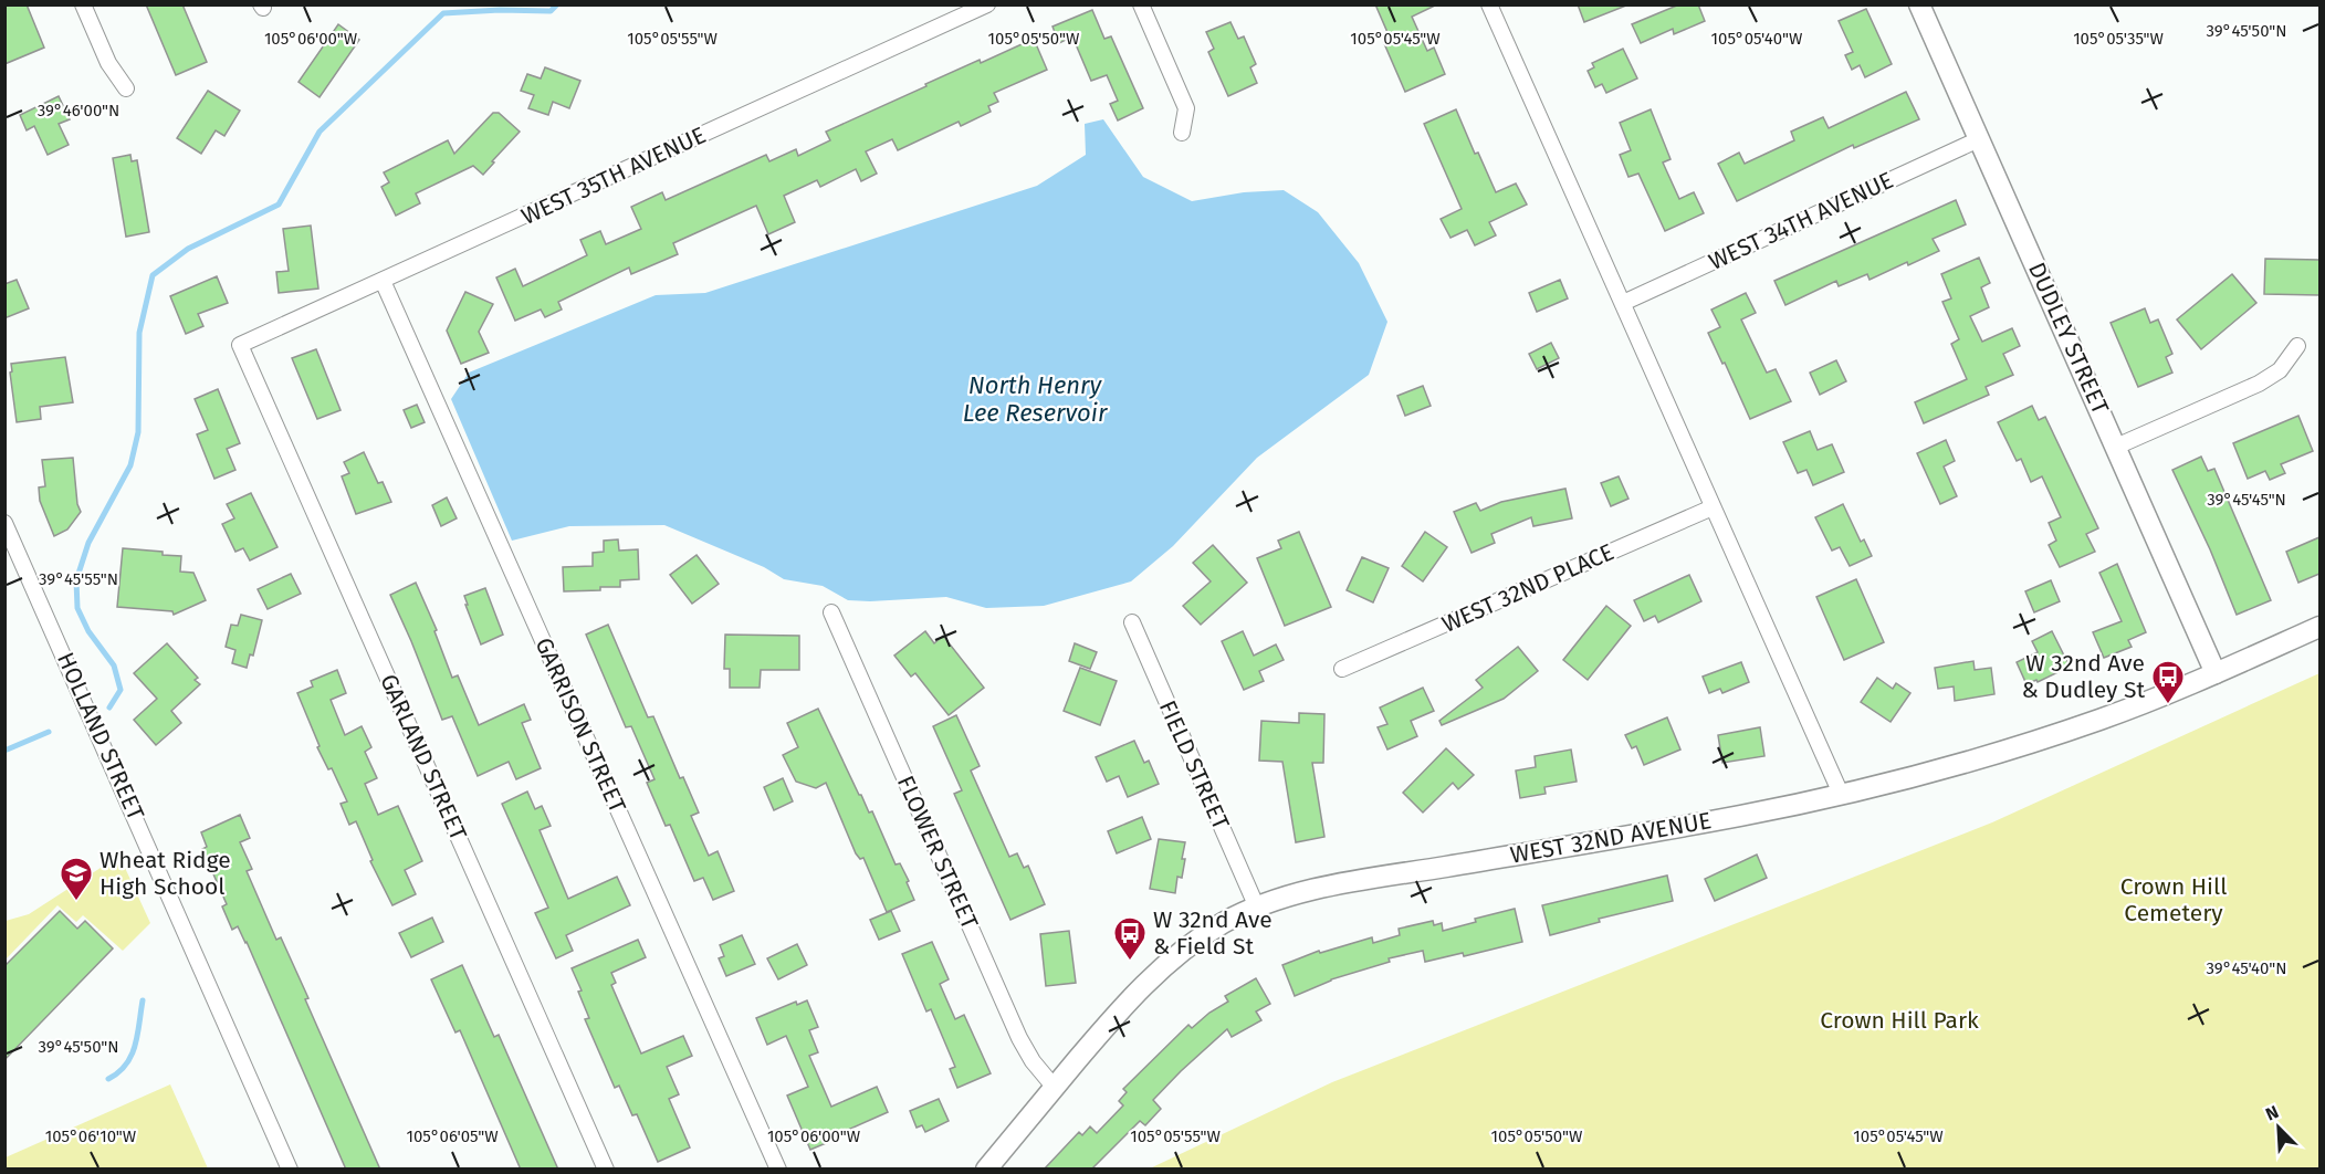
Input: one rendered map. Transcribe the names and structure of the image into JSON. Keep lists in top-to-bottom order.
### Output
{
  "streets": {
    "street": [
      "WEST 35TH AVENUE",
      "WEST 34TH AVENUE",
      "DUDLEY STREET",
      "WEST 32ND PLACE",
      "GARRISON STREET",
      "HOLLAND STREET",
      "GARLAND STREET",
      "FIELD STREET",
      "WEST 32ND AVENUE",
      "FLOWER STREET"
    ]
  },
  "crossings": [
    ["WEST 35TH AVENUE", "GARRISON STREET"],
    ["WEST 35TH AVENUE", "GARLAND STREET"],
    ["WEST 34TH AVENUE", "DUDLEY STREET"],
    ["DUDLEY STREET", "WEST 32ND AVENUE"],
    ["FIELD STREET", "WEST 32ND AVENUE"],
    ["WEST 32ND AVENUE", "FLOWER STREET"]
  ],
  "water": ["North Henry Lee Reservoir"],
  "parks": ["Crown Hill Cemetery", "Crown Hill Park"],
  "places": {
    "bus stop": ["W 32nd Ave & Dudley St", "W 32nd Ave & Field St"],
    "school or university": ["Wheat Ridge High School"]
  },
  "north": "top left",
  "coordinates": [
    "39°45'50\"N",
    "105°05'35\"W",
    "105°06'00\"W",
    "105°05'55\"W",
    "105°05'50\"W",
    "105°05'45\"W",
    "105°05'40\"W",
    "39°46'00\"N",
    "39°45'45\"N",
    "39°45'55\"N",
    "39°45'40\"N",
    "105°06'10\"W",
    "105°06'05\"W"
  ]
}
